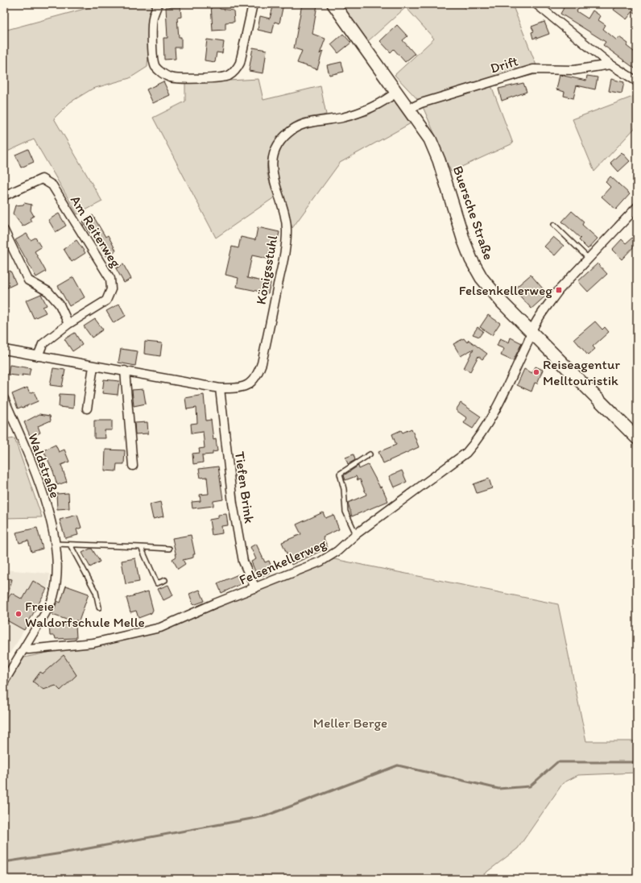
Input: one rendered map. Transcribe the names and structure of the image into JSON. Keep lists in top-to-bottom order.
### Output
{
  "streets": {
    "main road": ["Buersche Straße"],
    "street": [
      "Drift",
      "Am Reiterweg",
      "Königsstuhl",
      "Waldstraße",
      "Tiefen Brink",
      "Felsenkellerweg"
    ]
  },
  "crossings": [
    ["Drift", "Buersche Straße"],
    ["Buersche Straße", "Königsstuhl"],
    ["Buersche Straße", "Felsenkellerweg"],
    ["Am Reiterweg", "Königsstuhl"],
    ["Königsstuhl", "Tiefen Brink"],
    ["Waldstraße", "Felsenkellerweg"],
    ["Tiefen Brink", "Felsenkellerweg"]
  ],
  "parks": ["Meller Berge"],
  "places": {
    "transit": ["Felsenkellerweg"],
    "other": ["Reiseagentur Melltouristik", "Freie Waldorfschule Melle"]
  }
}
